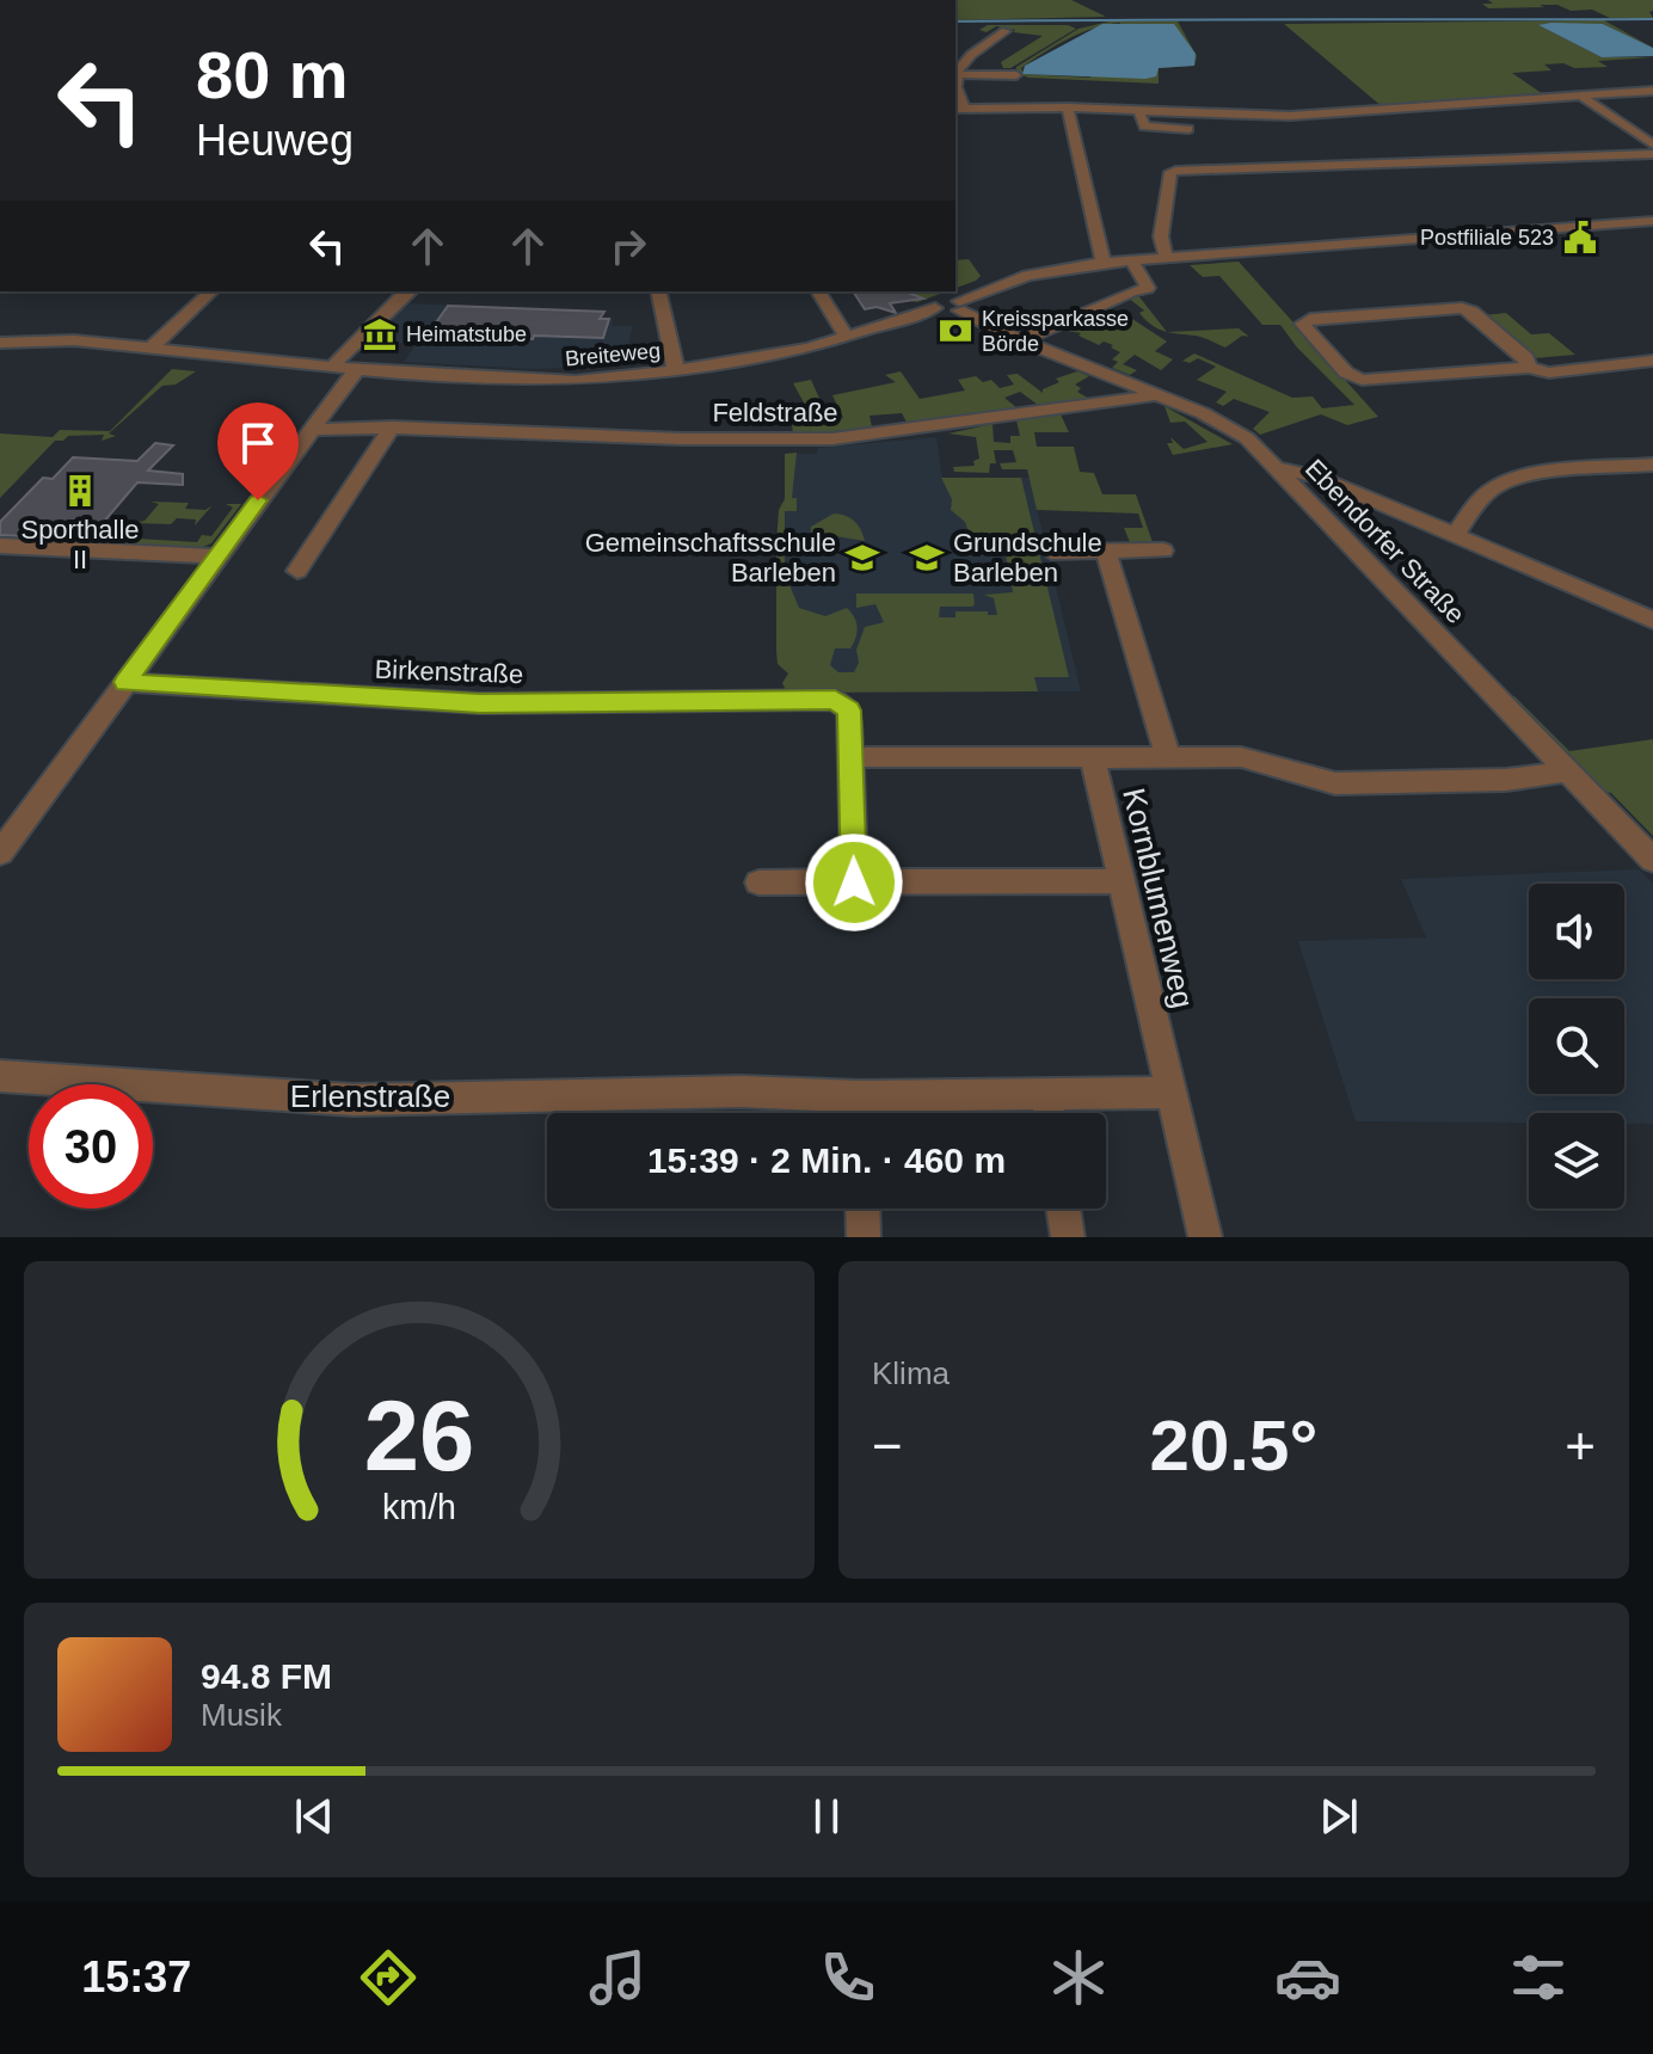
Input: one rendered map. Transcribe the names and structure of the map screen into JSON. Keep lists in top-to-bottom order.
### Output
{
  "streets": {
    "street": [
      "Breiteweg",
      "Feldstraße",
      "Ebendorfer Straße",
      "Birkenstraße",
      "Kornblumenweg",
      "Erlenstraße"
    ]
  },
  "crossings": [
    ["Breiteweg", "Ebendorfer Straße"],
    ["Feldstraße", "Ebendorfer Straße"],
    ["Ebendorfer Straße", "Kornblumenweg"],
    ["Kornblumenweg", "Erlenstraße"]
  ],
  "places": {
    "public building": ["Postfiliale 523"],
    "bank": ["Kreissparkasse Börde"],
    "museum": ["Heimatstube"],
    "building": ["Sporthalle II"],
    "school or university": ["Gemeinschaftsschule Barleben", "Grundschule Barleben"]
  },
  "page": {
    "turn": ["80 m", "Heuweg"],
    "limit": "30",
    "trip": "15:39 · 2 Min. · 460 m",
    "tile": "Klima",
    "heat": ["−", "20.5°", "+"],
    "song": ["94.8 FM", "Musik"],
    "tabs": "15:37",
    "gauge": ["26", "km/h"]
  }
}
